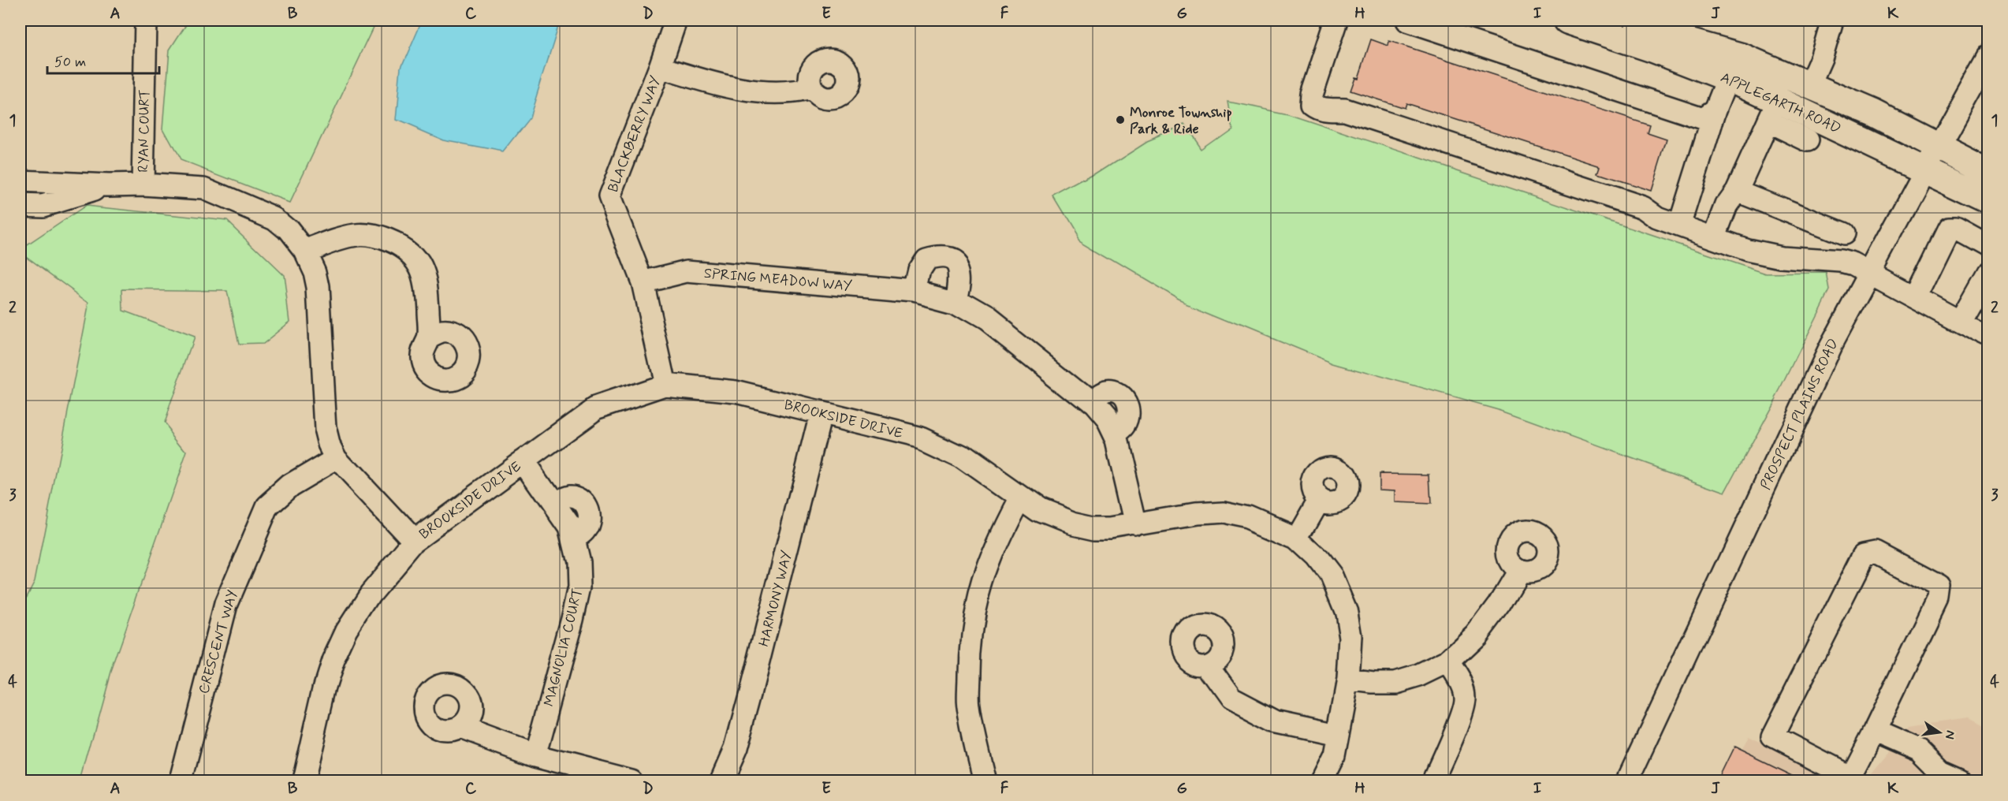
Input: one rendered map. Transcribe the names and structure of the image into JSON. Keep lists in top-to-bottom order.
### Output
{
  "streets": {
    "main road": ["APPLEGARTH ROAD"],
    "street": [
      "RYAN COURT",
      "BLACKBERRY WAY",
      "SPRING MEADOW WAY",
      "PROSPECT PLAINS ROAD",
      "BROOKSIDE DRIVE",
      "HARMONY WAY",
      "CRESCENT WAY",
      "MAGNOLIA COURT"
    ]
  },
  "crossings": [
    ["APPLEGARTH ROAD", "PROSPECT PLAINS ROAD"],
    ["BLACKBERRY WAY", "SPRING MEADOW WAY"],
    ["BLACKBERRY WAY", "BROOKSIDE DRIVE"],
    ["SPRING MEADOW WAY", "BROOKSIDE DRIVE"],
    ["BROOKSIDE DRIVE", "HARMONY WAY"],
    ["BROOKSIDE DRIVE", "MAGNOLIA COURT"]
  ],
  "places": ["Monroe Township Park & Ride"],
  "scale_bar": "50 m",
  "north": "right",
  "grid": {
    "columns": [
      "A",
      "B",
      "C",
      "D",
      "E",
      "F",
      "G",
      "H",
      "I",
      "J",
      "K"
    ],
    "rows": [
      "1",
      "2",
      "3",
      "4"
    ]
  }
}
